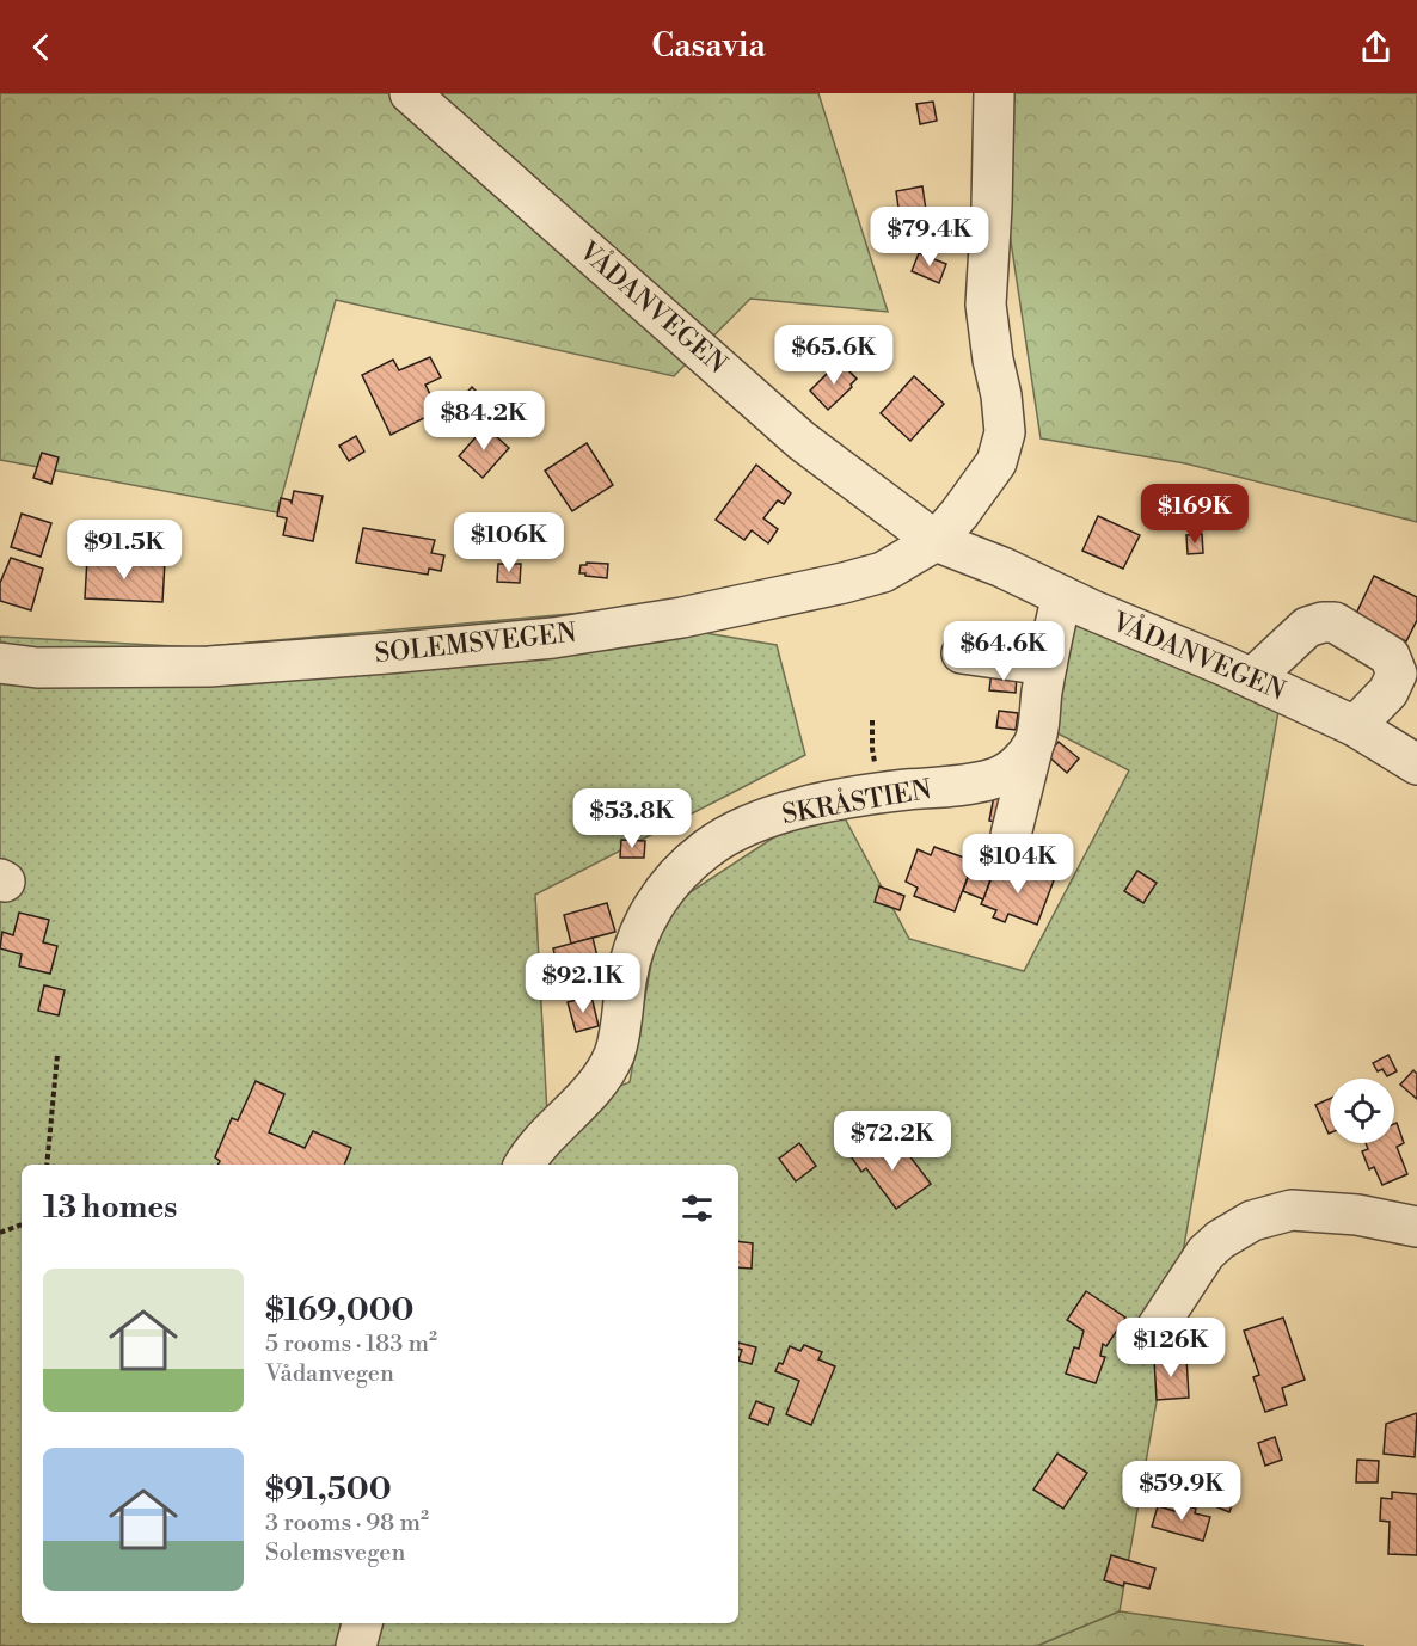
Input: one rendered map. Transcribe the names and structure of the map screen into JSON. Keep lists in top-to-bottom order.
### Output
{
  "streets": {
    "street": ["VÅDANVEGEN", "SOLEMSVEGEN", "SKRÅSTIEN"]
  },
  "crossings": [
    ["VÅDANVEGEN", "SOLEMSVEGEN"]
  ],
  "page": {
    "header": "Casavia",
    "price": [
      "$79.4K",
      "$65.6K",
      "$84.2K",
      "$169K",
      "$106K",
      "$91.5K",
      "$64.6K",
      "$53.8K",
      "$104K",
      "$92.1K",
      "$72.2K",
      "$126K",
      "$59.9K"
    ],
    "heading": "13 homes",
    "list": [
      {
        "name": "$169,000",
        "note": "5 rooms · 183 m² · Vådanvegen"
      },
      {
        "name": "$91,500",
        "note": "3 rooms · 98 m² · Solemsvegen"
      }
    ]
  }
}
